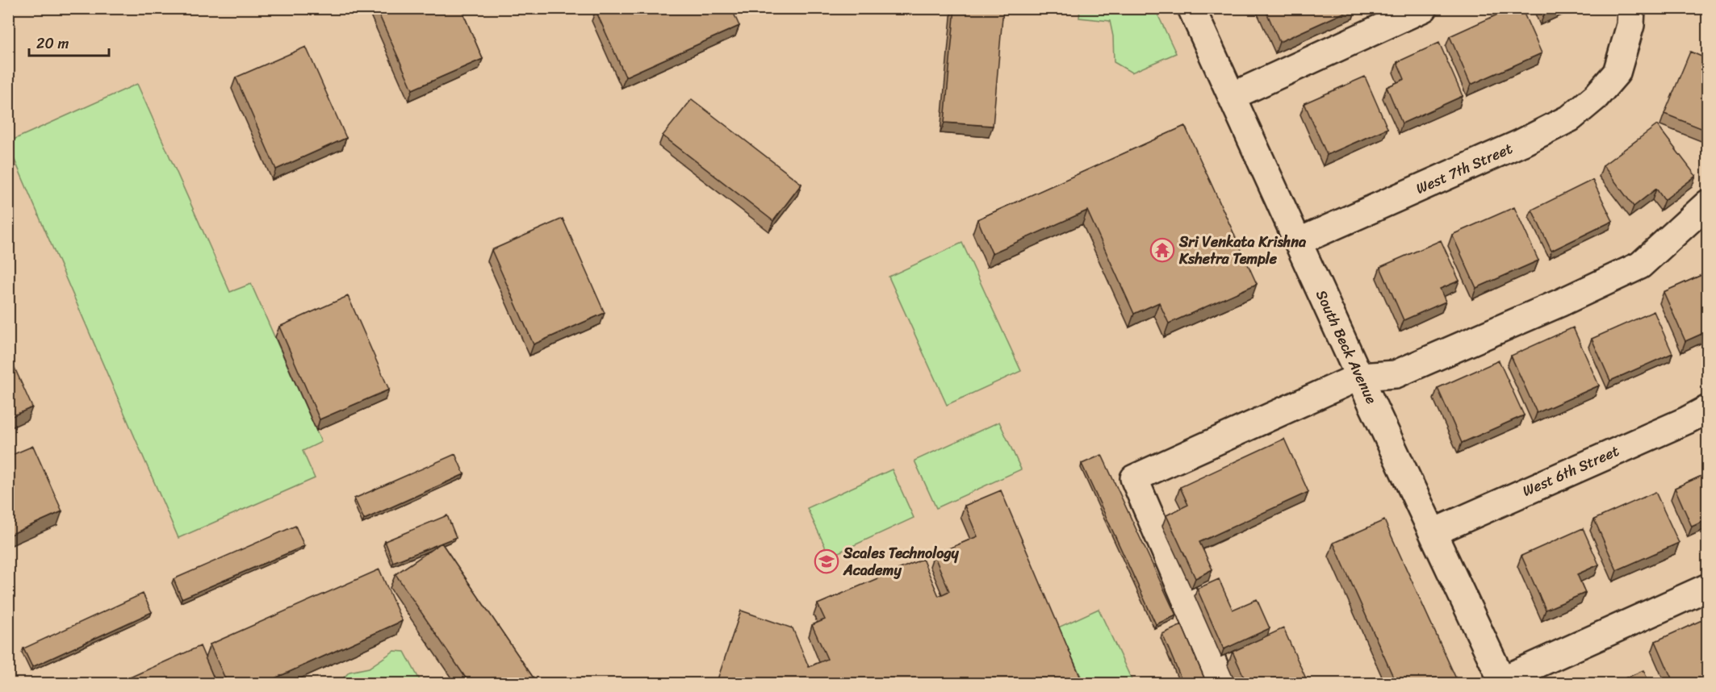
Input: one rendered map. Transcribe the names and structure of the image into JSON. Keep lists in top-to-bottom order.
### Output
{
  "streets": {
    "street": ["West 7th Street", "South Beck Avenue", "West 6th Street"]
  },
  "crossings": [
    ["West 7th Street", "South Beck Avenue"],
    ["South Beck Avenue", "West 6th Street"]
  ],
  "places": {
    "temple": ["Sri Venkata Krishna Kshetra Temple"],
    "school or university": ["Scales Technology Academy"]
  },
  "scale_bar": "20 m"
}
